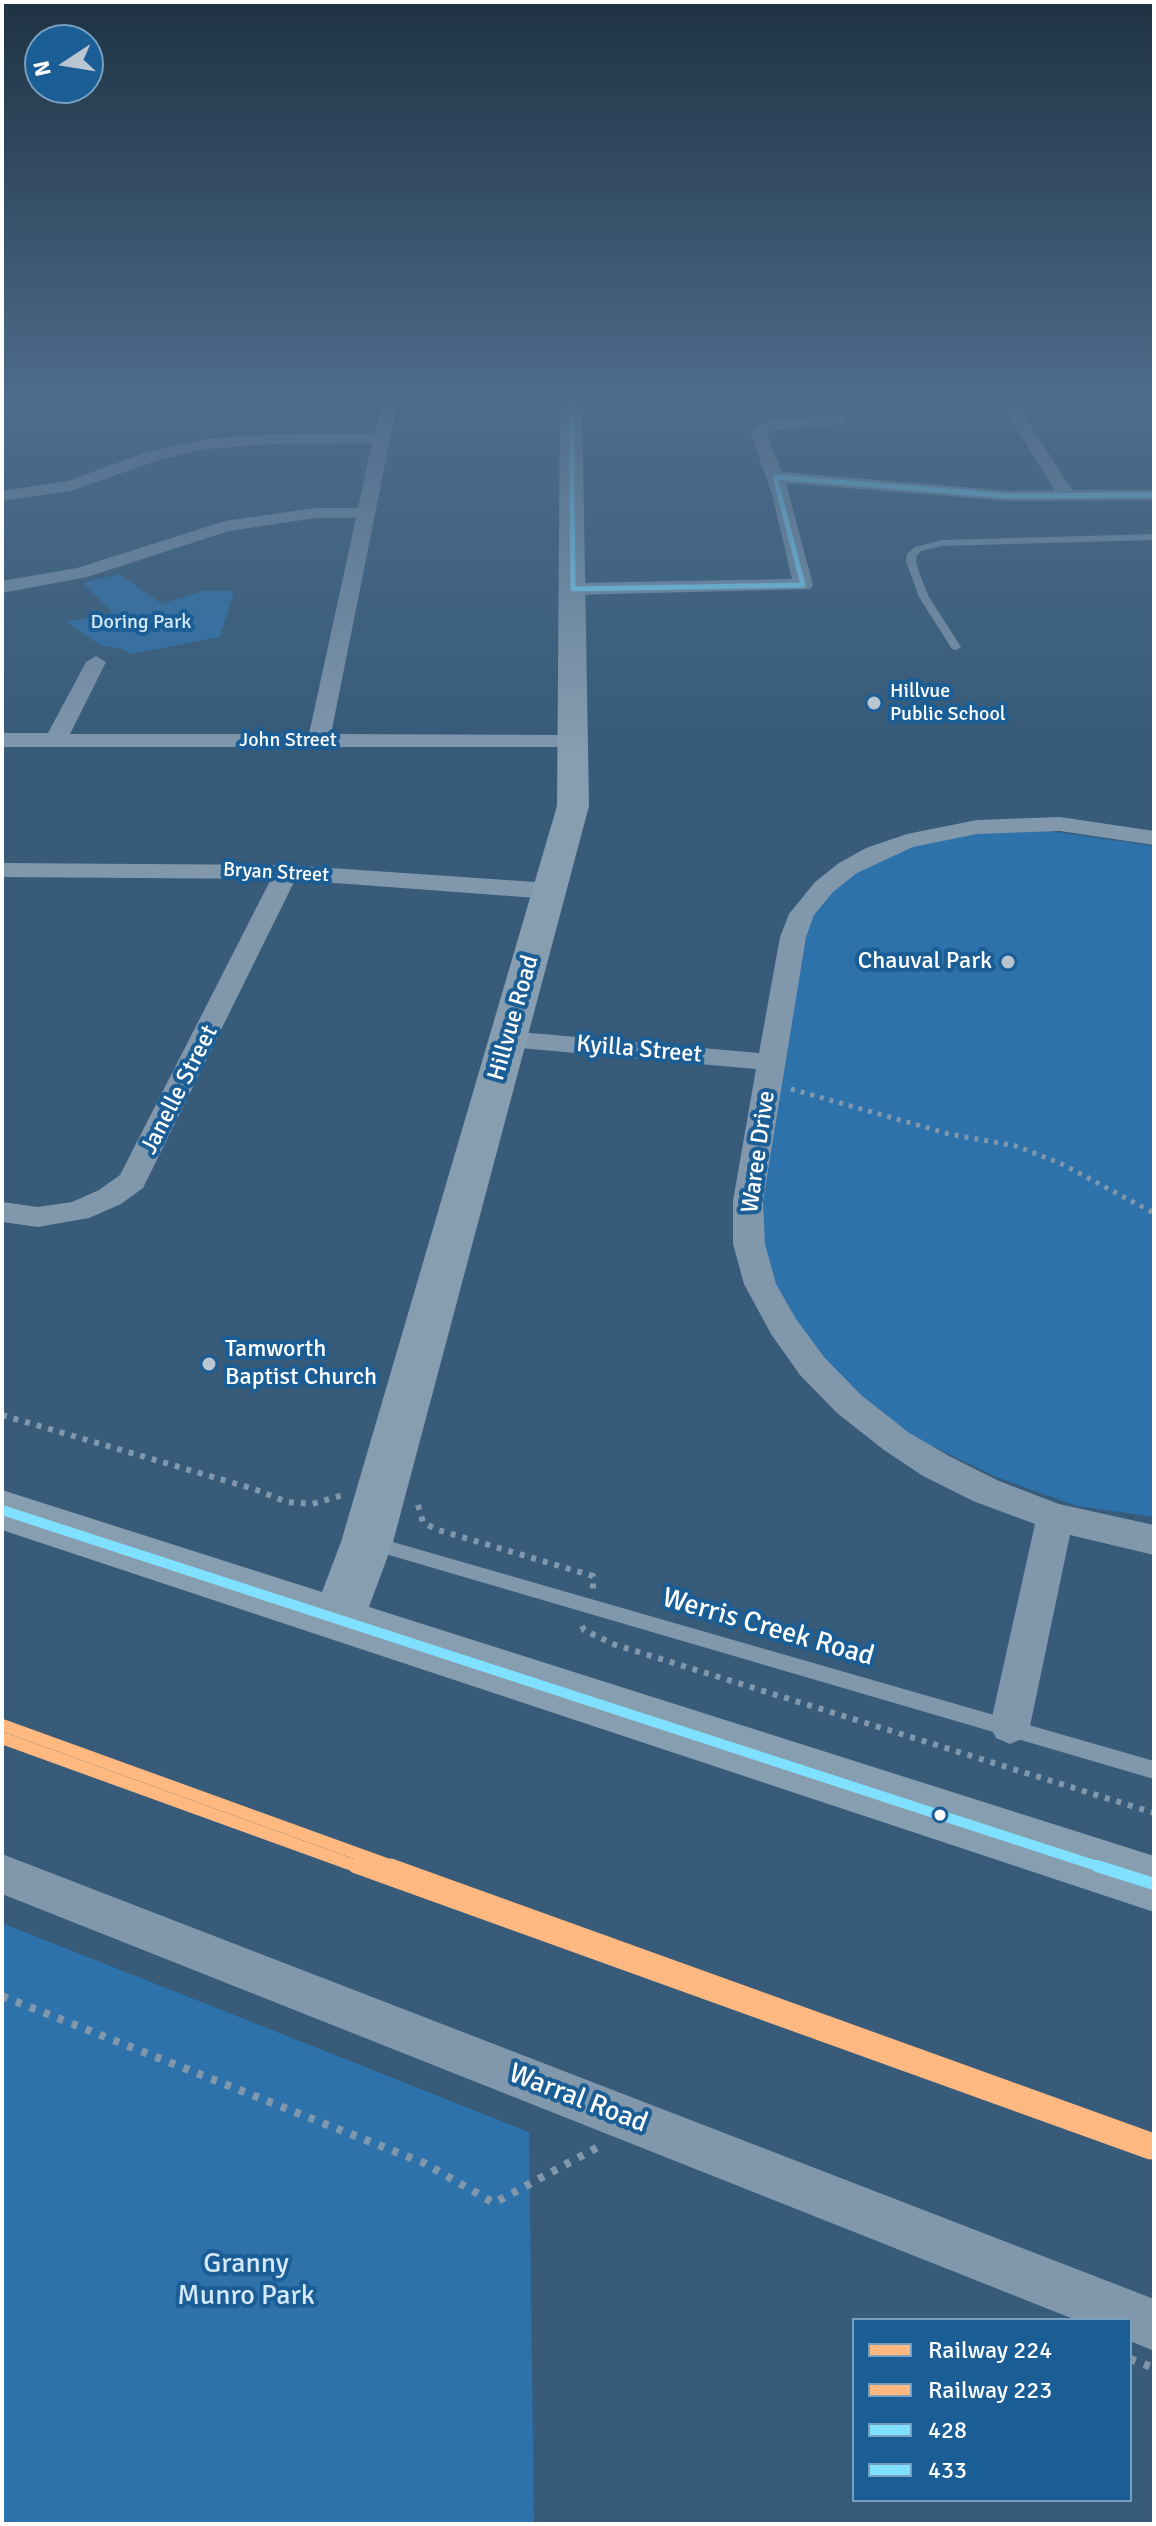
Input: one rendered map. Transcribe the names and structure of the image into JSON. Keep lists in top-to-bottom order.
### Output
{
  "streets": {
    "street": [
      "John Street",
      "Bryan Street",
      "Hillvue Road",
      "Kyilla Street",
      "Janelle Street",
      "Waree Drive",
      "Warral Road"
    ],
    "lane": ["Werris Creek Road"]
  },
  "crossings": [
    ["John Street", "Hillvue Road"],
    ["Bryan Street", "Hillvue Road"],
    ["Bryan Street", "Janelle Street"],
    ["Hillvue Road", "Kyilla Street"],
    ["Hillvue Road", "Werris Creek Road"],
    ["Kyilla Street", "Waree Drive"]
  ],
  "parks": ["Doring Park", "Granny Munro Park"],
  "places": ["Hillvue Public School", "Chauval Park", "Tamworth Baptist Church"],
  "lines": [
    "transit line 433",
    "transit line 428",
    "rail line 224",
    "rail line 223"
  ],
  "legend": [
    "Railway 224",
    "Railway 223",
    "428",
    "433"
  ],
  "north": "left"
}
